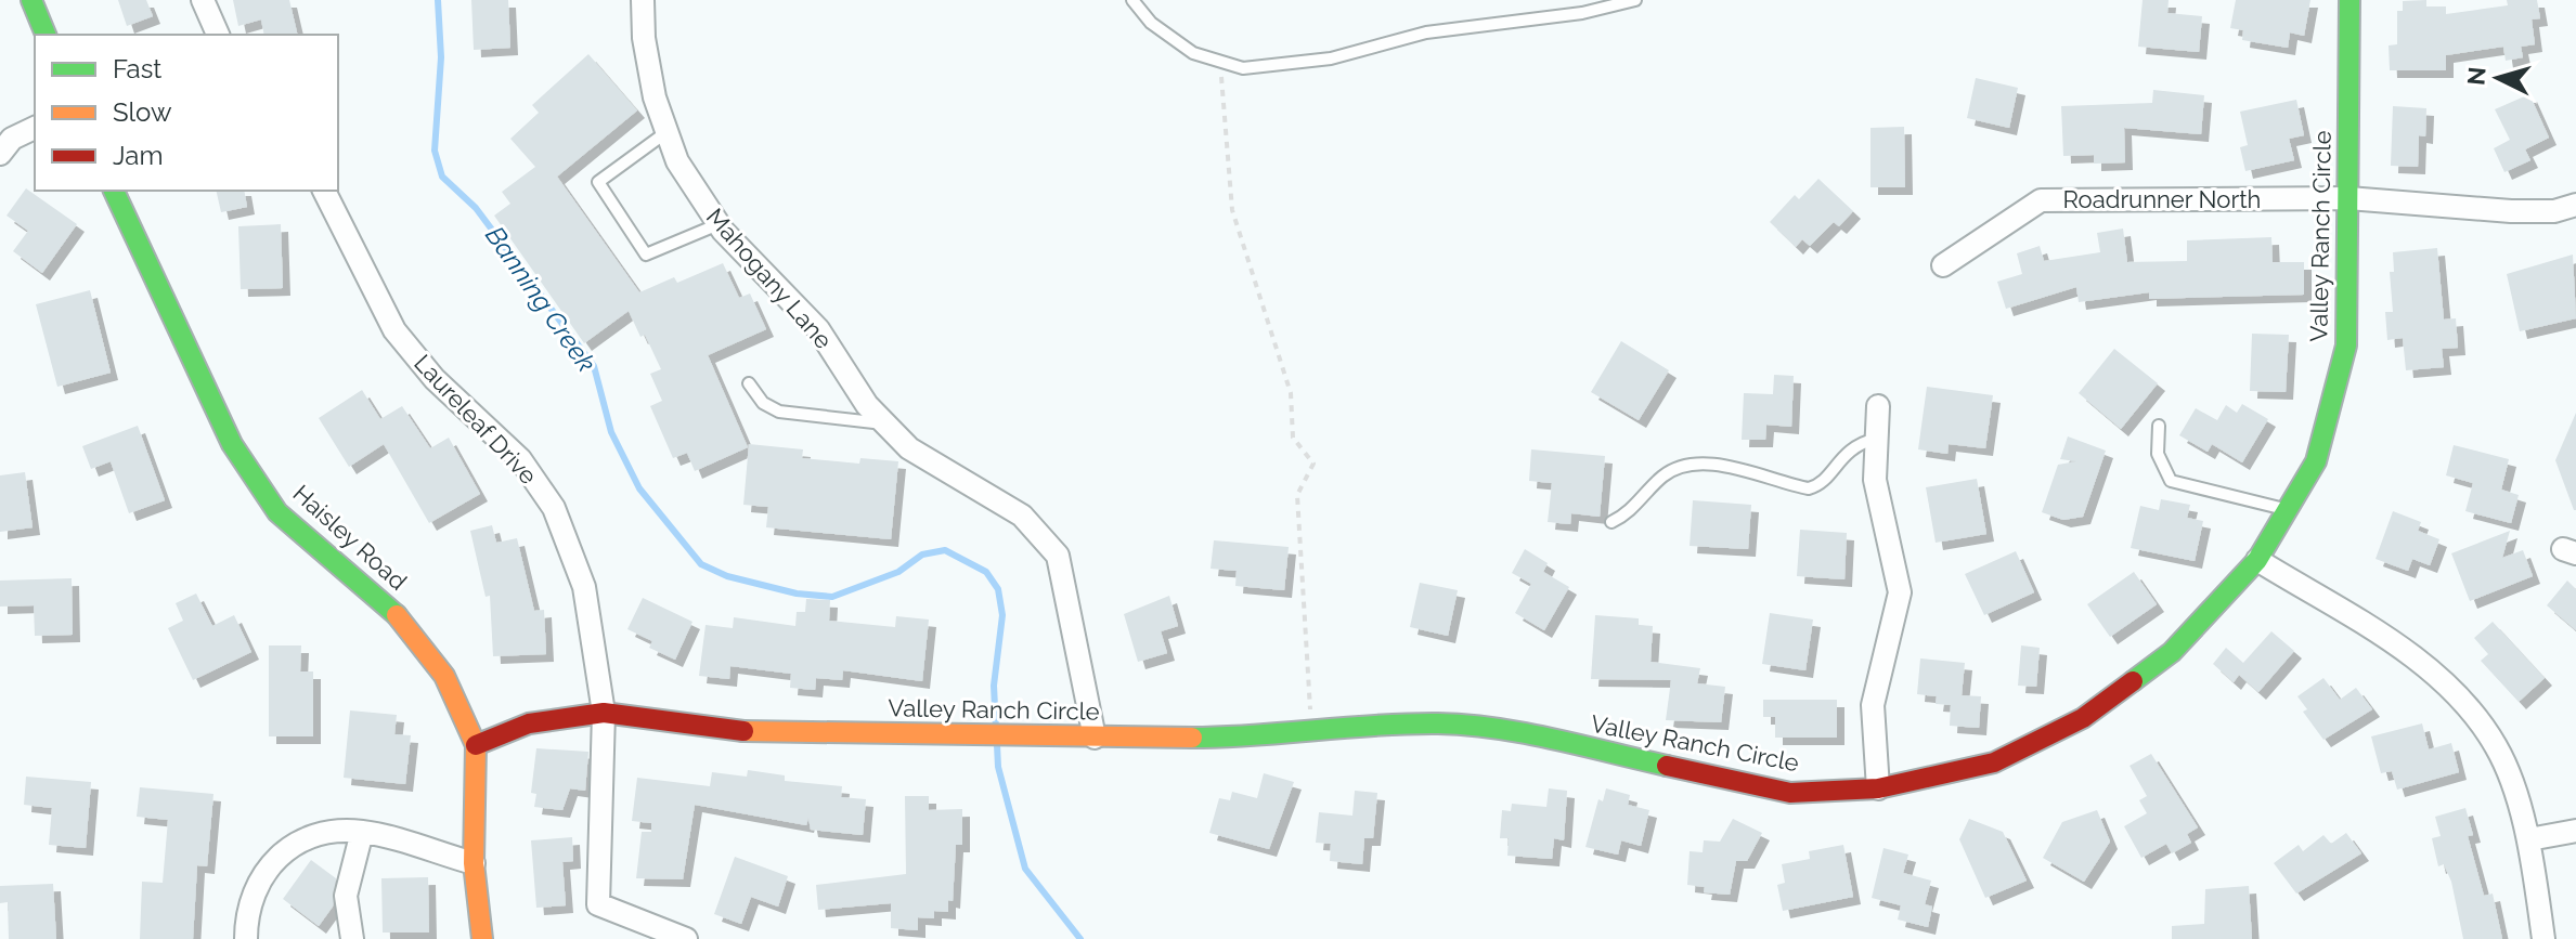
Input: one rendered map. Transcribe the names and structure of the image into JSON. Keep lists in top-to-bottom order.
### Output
{
  "streets": {
    "street": [
      "Roadrunner North",
      "Valley Ranch Circle",
      "Mahogany Lane",
      "Laureleaf Drive",
      "Haisley Road"
    ]
  },
  "crossings": [
    ["Roadrunner North", "Valley Ranch Circle"],
    ["Valley Ranch Circle", "Mahogany Lane"],
    ["Valley Ranch Circle", "Laureleaf Drive"],
    ["Valley Ranch Circle", "Haisley Road"]
  ],
  "water": ["Banning Creek"],
  "legend": ["Fast", "Slow", "Jam"],
  "north": "left"
}
